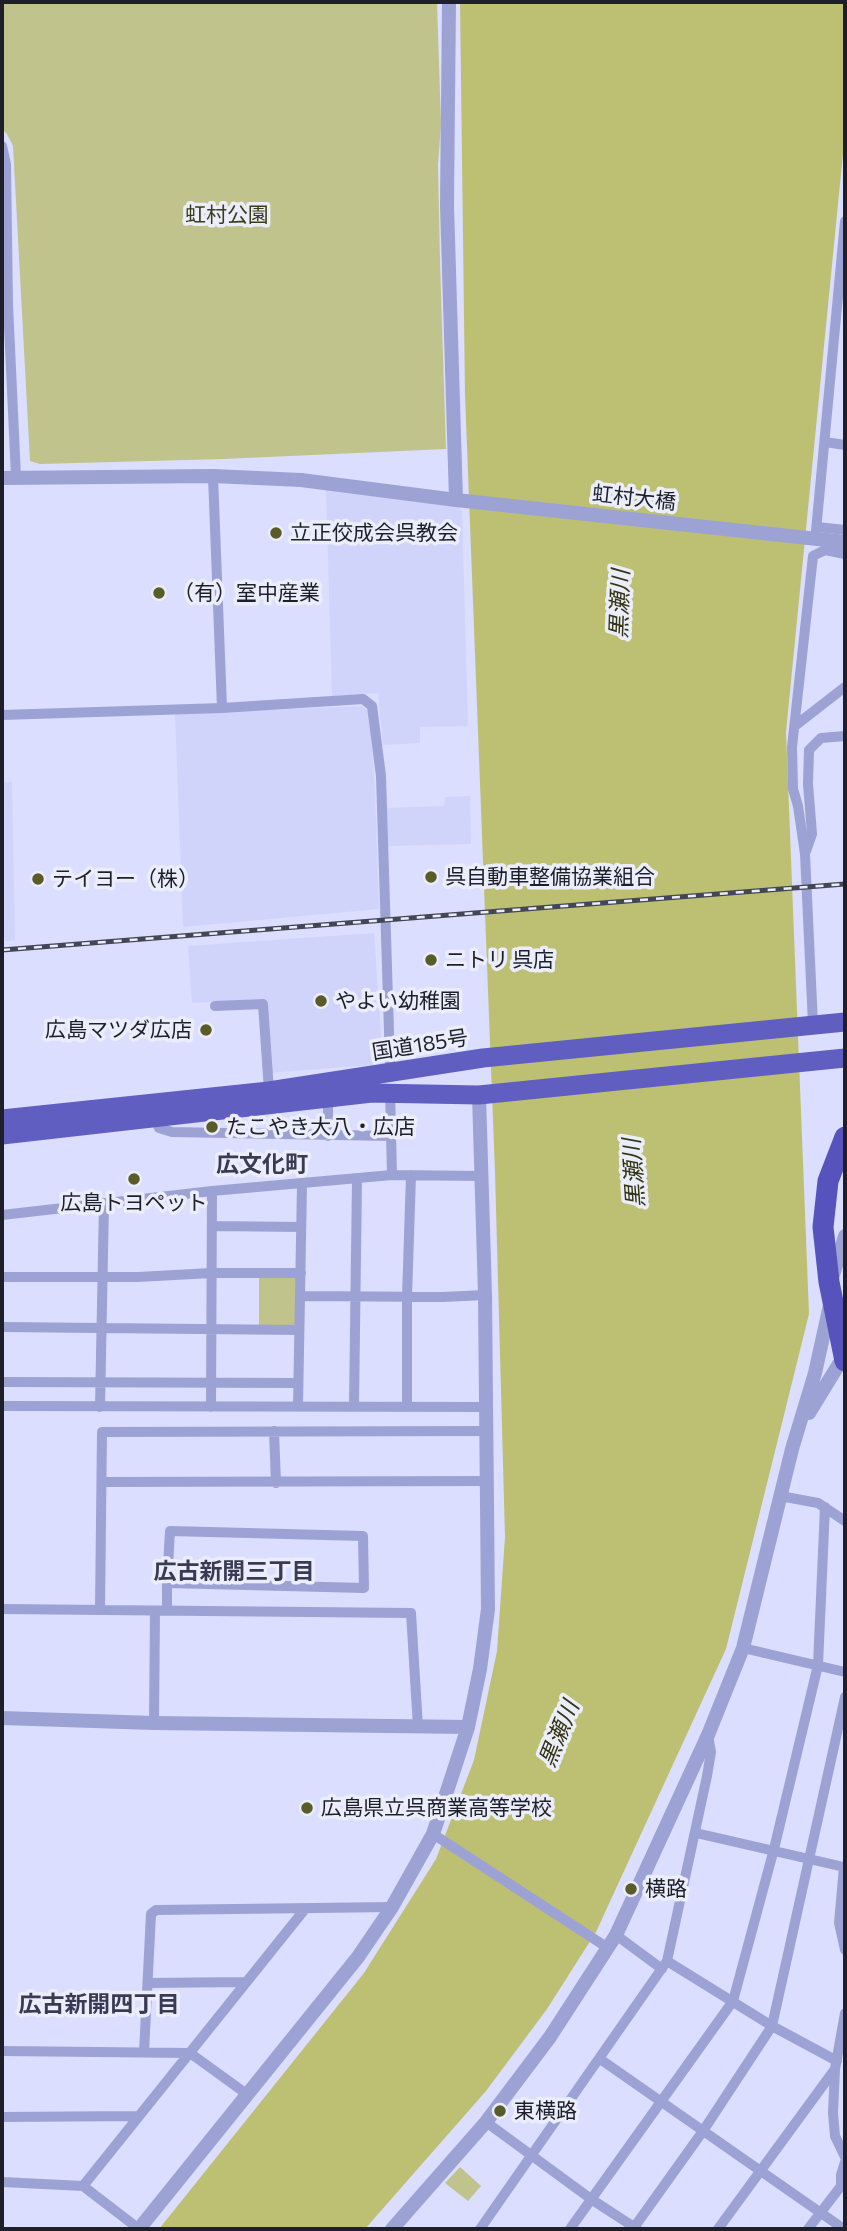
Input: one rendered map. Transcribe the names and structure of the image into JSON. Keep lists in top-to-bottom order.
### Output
{
  "streets": {
    "highway": ["国道185号"],
    "street": ["虹村大橋"]
  },
  "districts": ["広文化町", "広古新開三丁目", "広古新開四丁目"],
  "water": ["黒瀬川"],
  "parks": ["虹村公園"],
  "places": [
    "立正佼成会呉教会",
    "（有）室中産業",
    "呉自動車整備協業組合",
    "テイヨー（株）",
    "ニトリ 呉店",
    "やよい幼稚園",
    "広島マツダ広店",
    "たこやき大八・広店",
    "広島トヨペット",
    "広島県立呉商業高等学校",
    "横路",
    "東横路"
  ]
}
